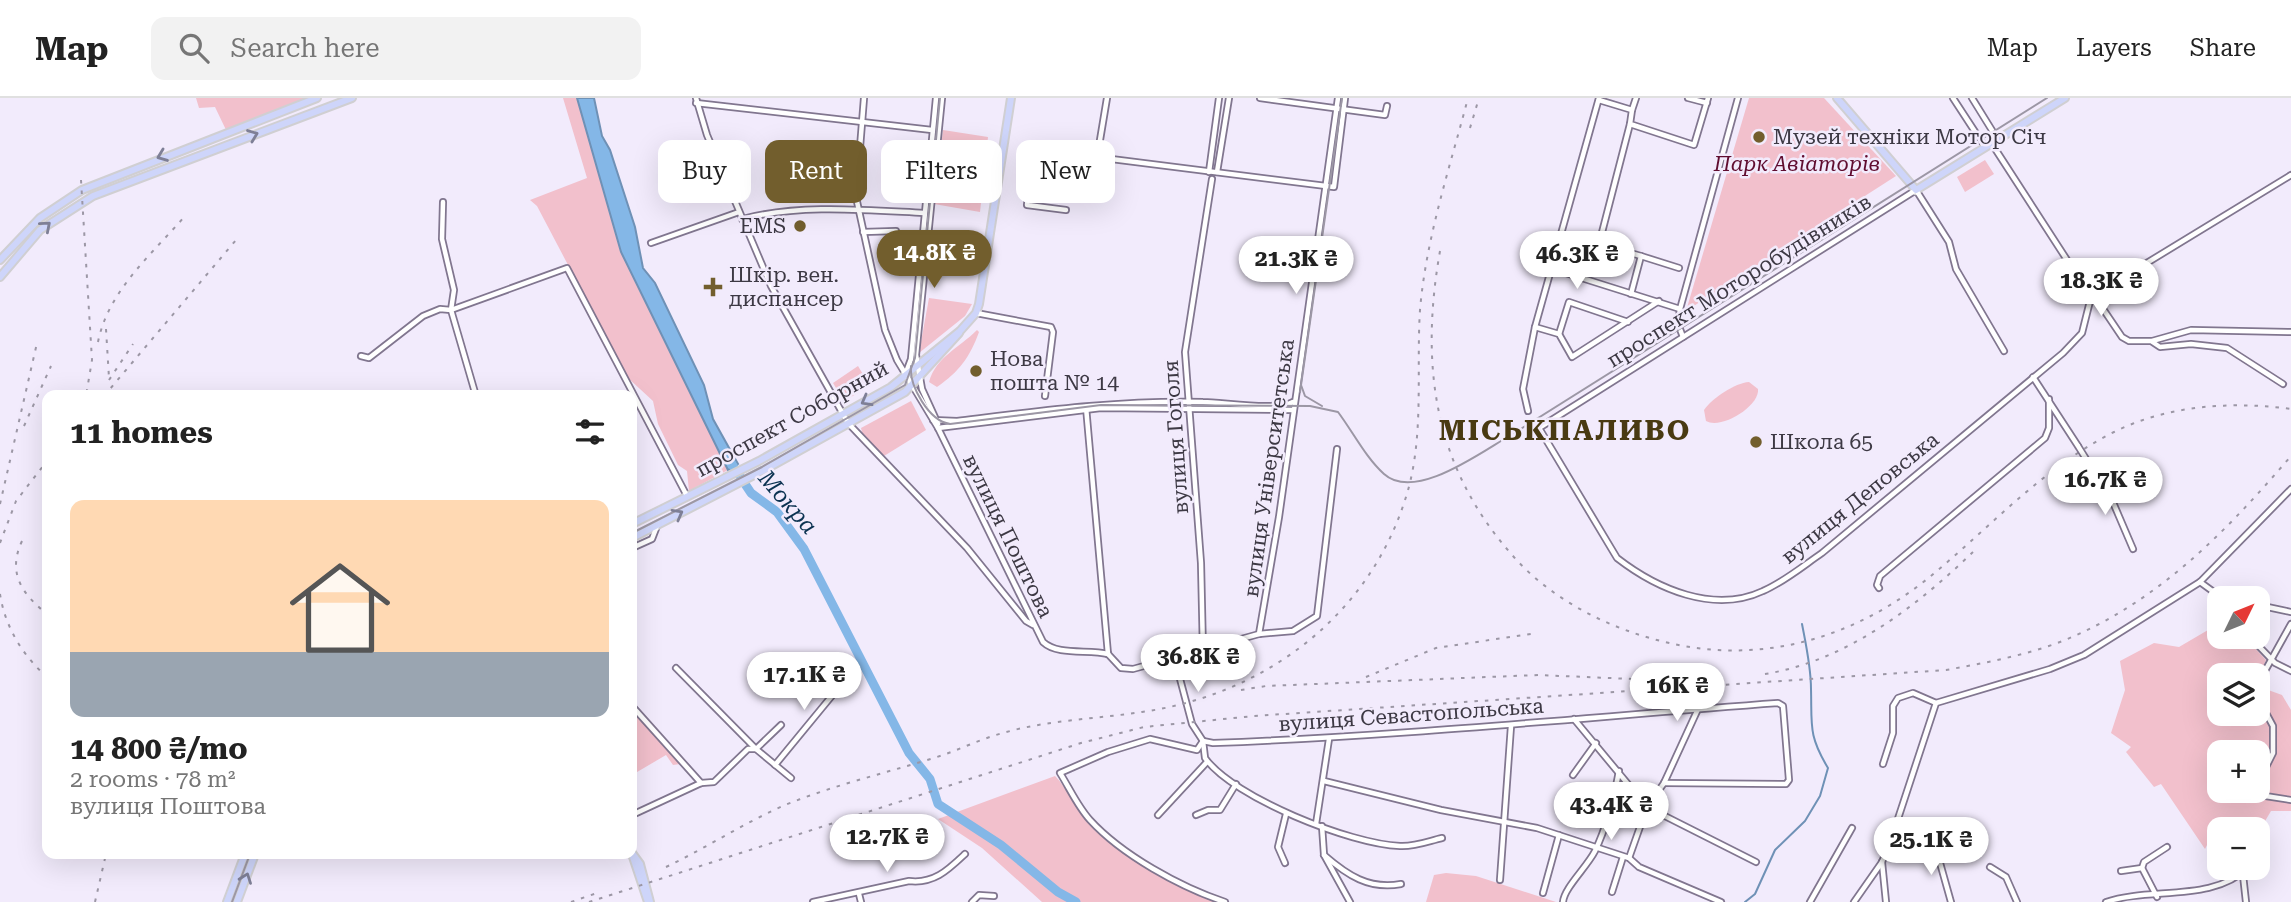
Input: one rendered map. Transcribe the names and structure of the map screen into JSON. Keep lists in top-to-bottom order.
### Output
{
  "streets": {
    "main road": ["проспект Моторобудівників", "проспект Соборний"],
    "street": [
      "вулиця Гоголя",
      "вулиця Університетська",
      "вулиця Деповська",
      "вулиця Поштова",
      "вулиця Севастопольська"
    ]
  },
  "crossings": [
    ["проспект Моторобудівників", "вулиця Деповська"],
    ["вулиця Гоголя", "вулиця Поштова"],
    ["вулиця Університетська", "вулиця Поштова"]
  ],
  "districts": ["МІСЬКПАЛИВО"],
  "water": ["Мокра"],
  "parks": ["Парк Авіаторів"],
  "places": {
    "other": [
      "Музей техніки Мотор Січ",
      "EMS",
      "Нова пошта № 14",
      "Школа 65"
    ],
    "health": ["Шкір. вен. диспансер"]
  },
  "north": "top right",
  "page": {
    "header": "Map",
    "search": "Search here",
    "nav": ["Map", "Layers", "Share"],
    "chip": [
      "Buy",
      "Rent",
      "Filters",
      "New"
    ],
    "price": [
      "14.8K ₴",
      "46.3K ₴",
      "21.3K ₴",
      "18.3K ₴",
      "16.7K ₴",
      "36.8K ₴",
      "17.1K ₴",
      "16K ₴",
      "43.4K ₴",
      "12.7K ₴",
      "25.1K ₴"
    ],
    "heading": "11 homes",
    "list": [
      {
        "name": "14 800 ₴/mo",
        "note": "2 rooms · 78 m² · вулиця Поштова"
      }
    ],
    "map_buttons": ["+", "−"]
  }
}
